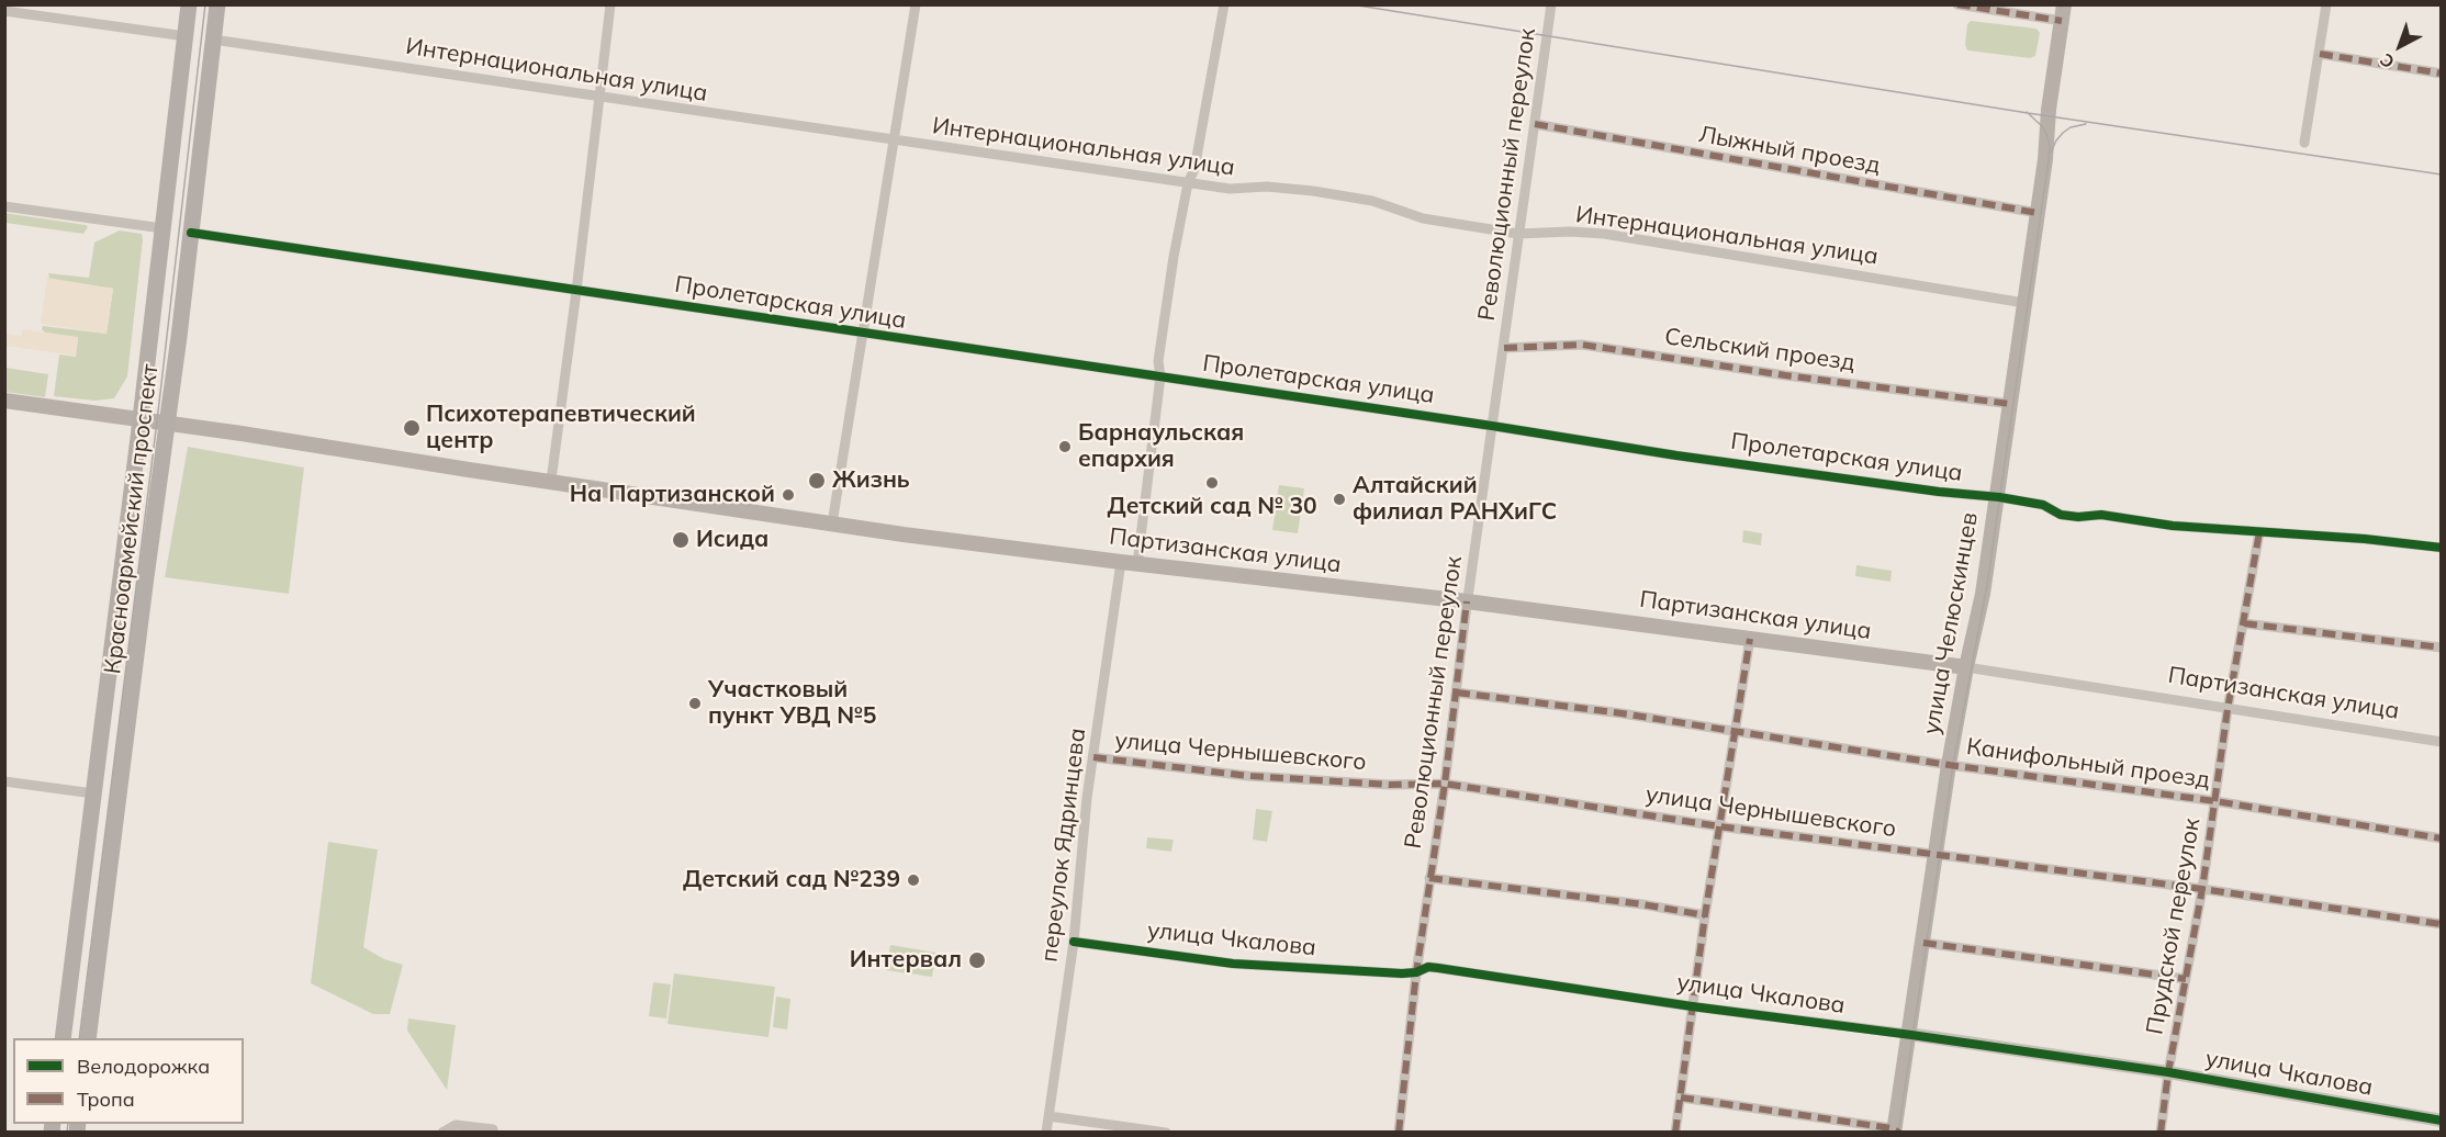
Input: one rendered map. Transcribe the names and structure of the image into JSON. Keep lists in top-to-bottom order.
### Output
{
  "streets": {
    "main road": ["Красноармейский проспект", "Партизанская улица", "улица Челюскинцев"],
    "street": [
      "Интернациональная улица",
      "Лыжный проезд",
      "Революционный переулок",
      "Пролетарская улица",
      "Сельский проезд",
      "улица Чернышевского",
      "Канифольный проезд",
      "переулок Ядринцева",
      "Прудской переулок",
      "улица Чкалова"
    ]
  },
  "crossings": [
    ["Интернациональная улица", "Революционный переулок"],
    ["Интернациональная улица", "Красноармейский проспект"],
    ["Интернациональная улица", "улица Челюскинцев"],
    ["Лыжный проезд", "Революционный переулок"],
    ["Лыжный проезд", "улица Челюскинцев"],
    ["Революционный переулок", "Пролетарская улица"],
    ["Революционный переулок", "Сельский проезд"],
    ["Революционный переулок", "Партизанская улица"],
    ["Революционный переулок", "улица Чернышевского"],
    ["Революционный переулок", "Канифольный проезд"],
    ["Революционный переулок", "улица Чкалова"],
    ["Пролетарская улица", "Красноармейский проспект"],
    ["Пролетарская улица", "улица Челюскинцев"],
    ["Пролетарская улица", "Прудской переулок"],
    ["Сельский проезд", "улица Челюскинцев"],
    ["Красноармейский проспект", "Партизанская улица"],
    ["Партизанская улица", "улица Челюскинцев"],
    ["Партизанская улица", "переулок Ядринцева"],
    ["Партизанская улица", "Прудской переулок"],
    ["улица Челюскинцев", "улица Чернышевского"],
    ["улица Челюскинцев", "Канифольный проезд"],
    ["улица Челюскинцев", "улица Чкалова"],
    ["улица Чернышевского", "переулок Ядринцева"],
    ["улица Чернышевского", "Прудской переулок"],
    ["Канифольный проезд", "Прудской переулок"],
    ["переулок Ядринцева", "улица Чкалова"],
    ["Прудской переулок", "улица Чкалова"]
  ],
  "places": [
    "Психотерапевтический центр",
    "Барнаульская епархия",
    "Жизнь",
    "Детский сад № 30",
    "На Партизанской",
    "Алтайский филиал РАНХиГС",
    "Исида",
    "Участковый пункт УВД №5",
    "Детский сад №239",
    "Интервал"
  ],
  "legend": ["Велодорожка", "Тропа"],
  "north": "bottom left"
}
